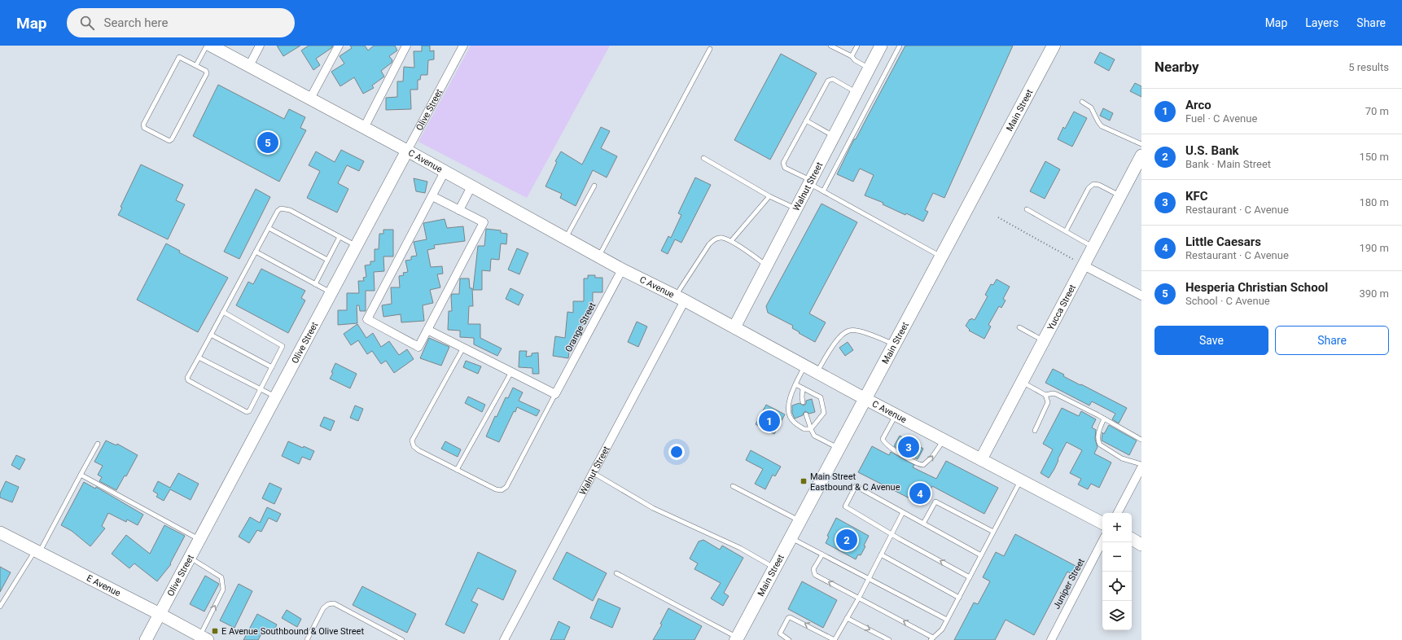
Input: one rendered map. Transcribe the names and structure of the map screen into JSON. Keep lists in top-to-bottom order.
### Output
{
  "streets": {
    "main road": ["Main Street"],
    "street": [
      "Olive Street",
      "C Avenue",
      "Walnut Street",
      "Yucca Street",
      "Orange Street",
      "Juniper Street",
      "E Avenue"
    ]
  },
  "crossings": [
    ["Olive Street", "C Avenue"],
    ["Olive Street", "E Avenue"],
    ["Main Street", "C Avenue"],
    ["C Avenue", "Walnut Street"],
    ["C Avenue", "Yucca Street"],
    ["C Avenue", "Orange Street"]
  ],
  "places": {
    "transit": ["Main Street Eastbound & C Avenue", "E Avenue Southbound & Olive Street"]
  },
  "page": {
    "header": "Map",
    "search": "Search here",
    "nav": ["Map", "Layers", "Share"],
    "heading": ["Nearby", "5 results"],
    "list": [
      {
        "mark": "1",
        "name": "Arco",
        "note": "Fuel · C Avenue",
        "value": "70 m"
      },
      {
        "mark": "2",
        "name": "U.S. Bank",
        "note": "Bank · Main Street",
        "value": "150 m"
      },
      {
        "mark": "3",
        "name": "KFC",
        "note": "Restaurant · C Avenue",
        "value": "180 m"
      },
      {
        "mark": "4",
        "name": "Little Caesars",
        "note": "Restaurant · C Avenue",
        "value": "190 m"
      },
      {
        "mark": "5",
        "name": "Hesperia Christian School",
        "note": "School · C Avenue",
        "value": "390 m"
      }
    ],
    "pins": [
      "5",
      "1",
      "3",
      "4",
      "2"
    ],
    "buttons": ["Save", "Share"],
    "map_buttons": ["+", "−"]
  }
}
